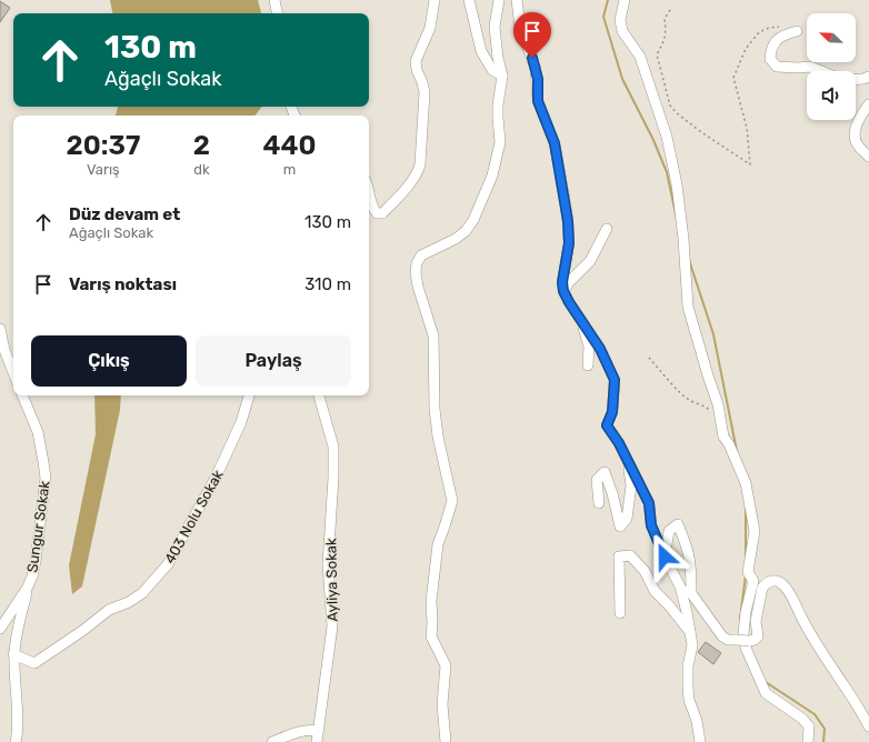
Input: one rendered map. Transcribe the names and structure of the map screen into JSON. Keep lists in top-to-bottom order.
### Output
{
  "streets": {
    "street": ["403 Nolu Sokak", "Sungur Sokak", "Ayliya Sokak"]
  },
  "north": "top left",
  "page": {
    "turn": ["130 m", "Ağaçlı Sokak"],
    "eta": [
      "20:37",
      "Varış",
      "2",
      "dk",
      "440",
      "m"
    ],
    "list": [
      {
        "name": "Düz devam et",
        "note": "Ağaçlı Sokak",
        "value": "130 m"
      },
      {
        "name": "Varış noktası",
        "value": "310 m"
      }
    ],
    "buttons": ["Çıkış", "Paylaş"]
  }
}
